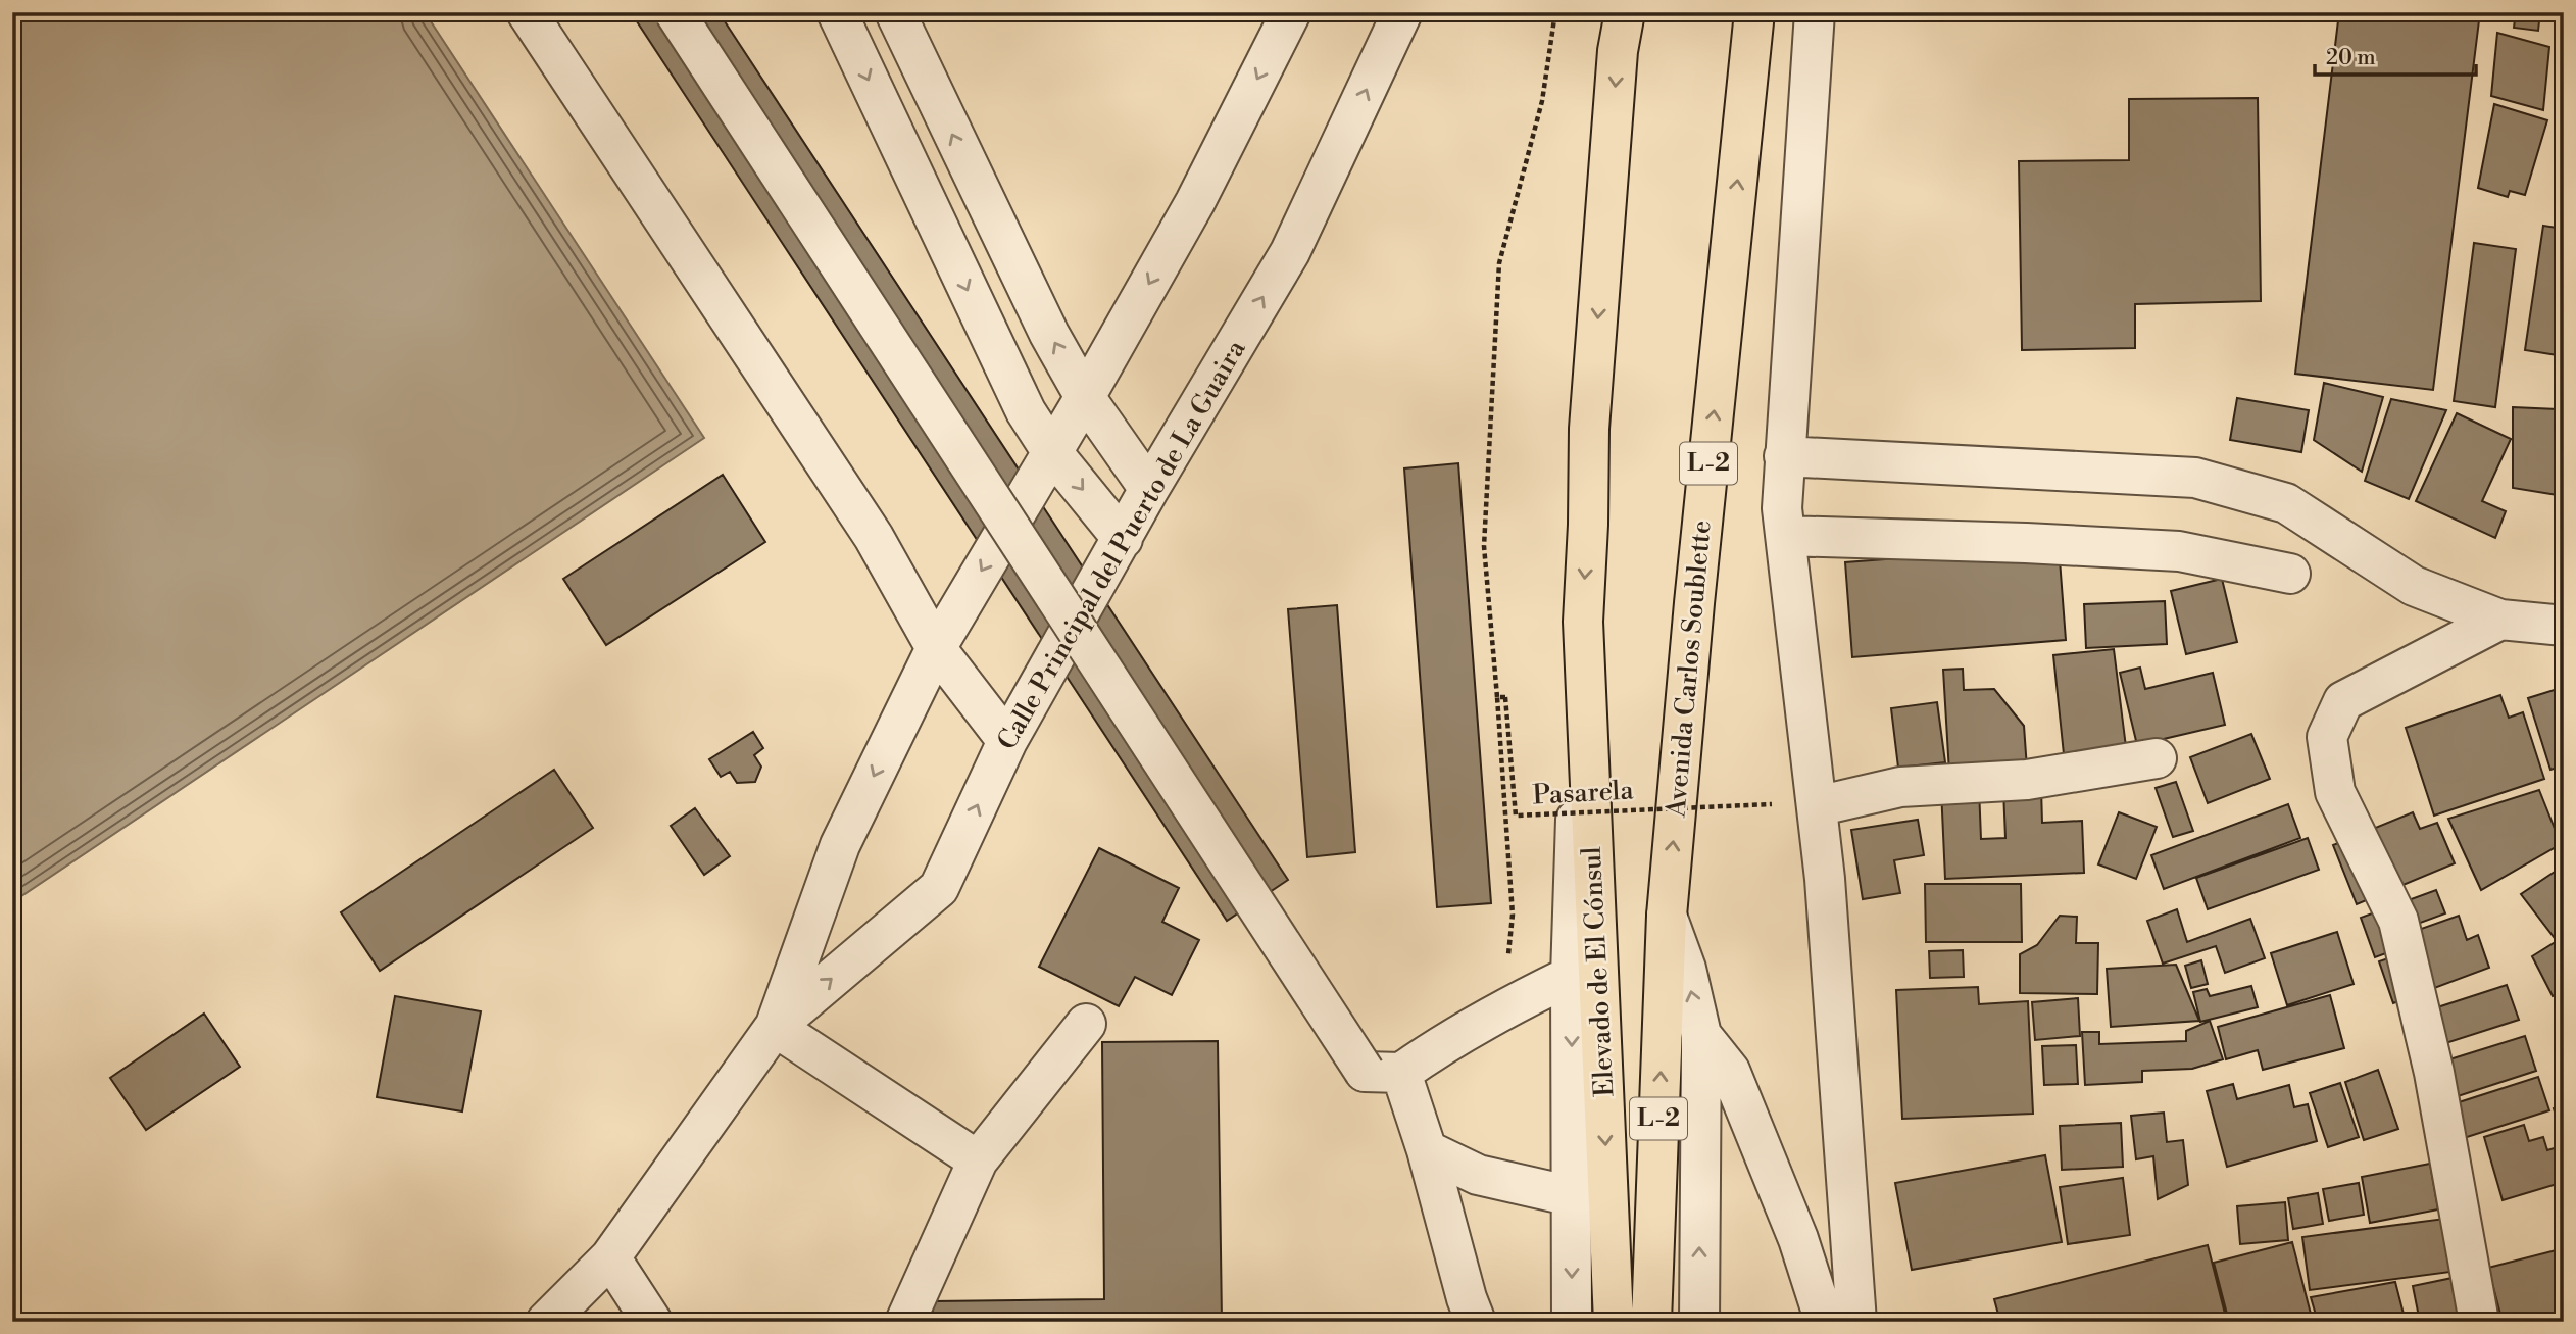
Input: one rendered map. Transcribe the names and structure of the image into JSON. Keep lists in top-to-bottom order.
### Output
{
  "streets": {
    "main road": ["L-2", "Avenida Carlos Soublette", "Elevado de El Cónsul"],
    "street": ["Calle Principal del Puerto de La Guaira"],
    "path": ["Pasarela"]
  },
  "crossings": [
    ["L-2", "Elevado de El Cónsul"],
    ["Avenida Carlos Soublette", "Elevado de El Cónsul"]
  ],
  "scale_bar": "20 m"
}
